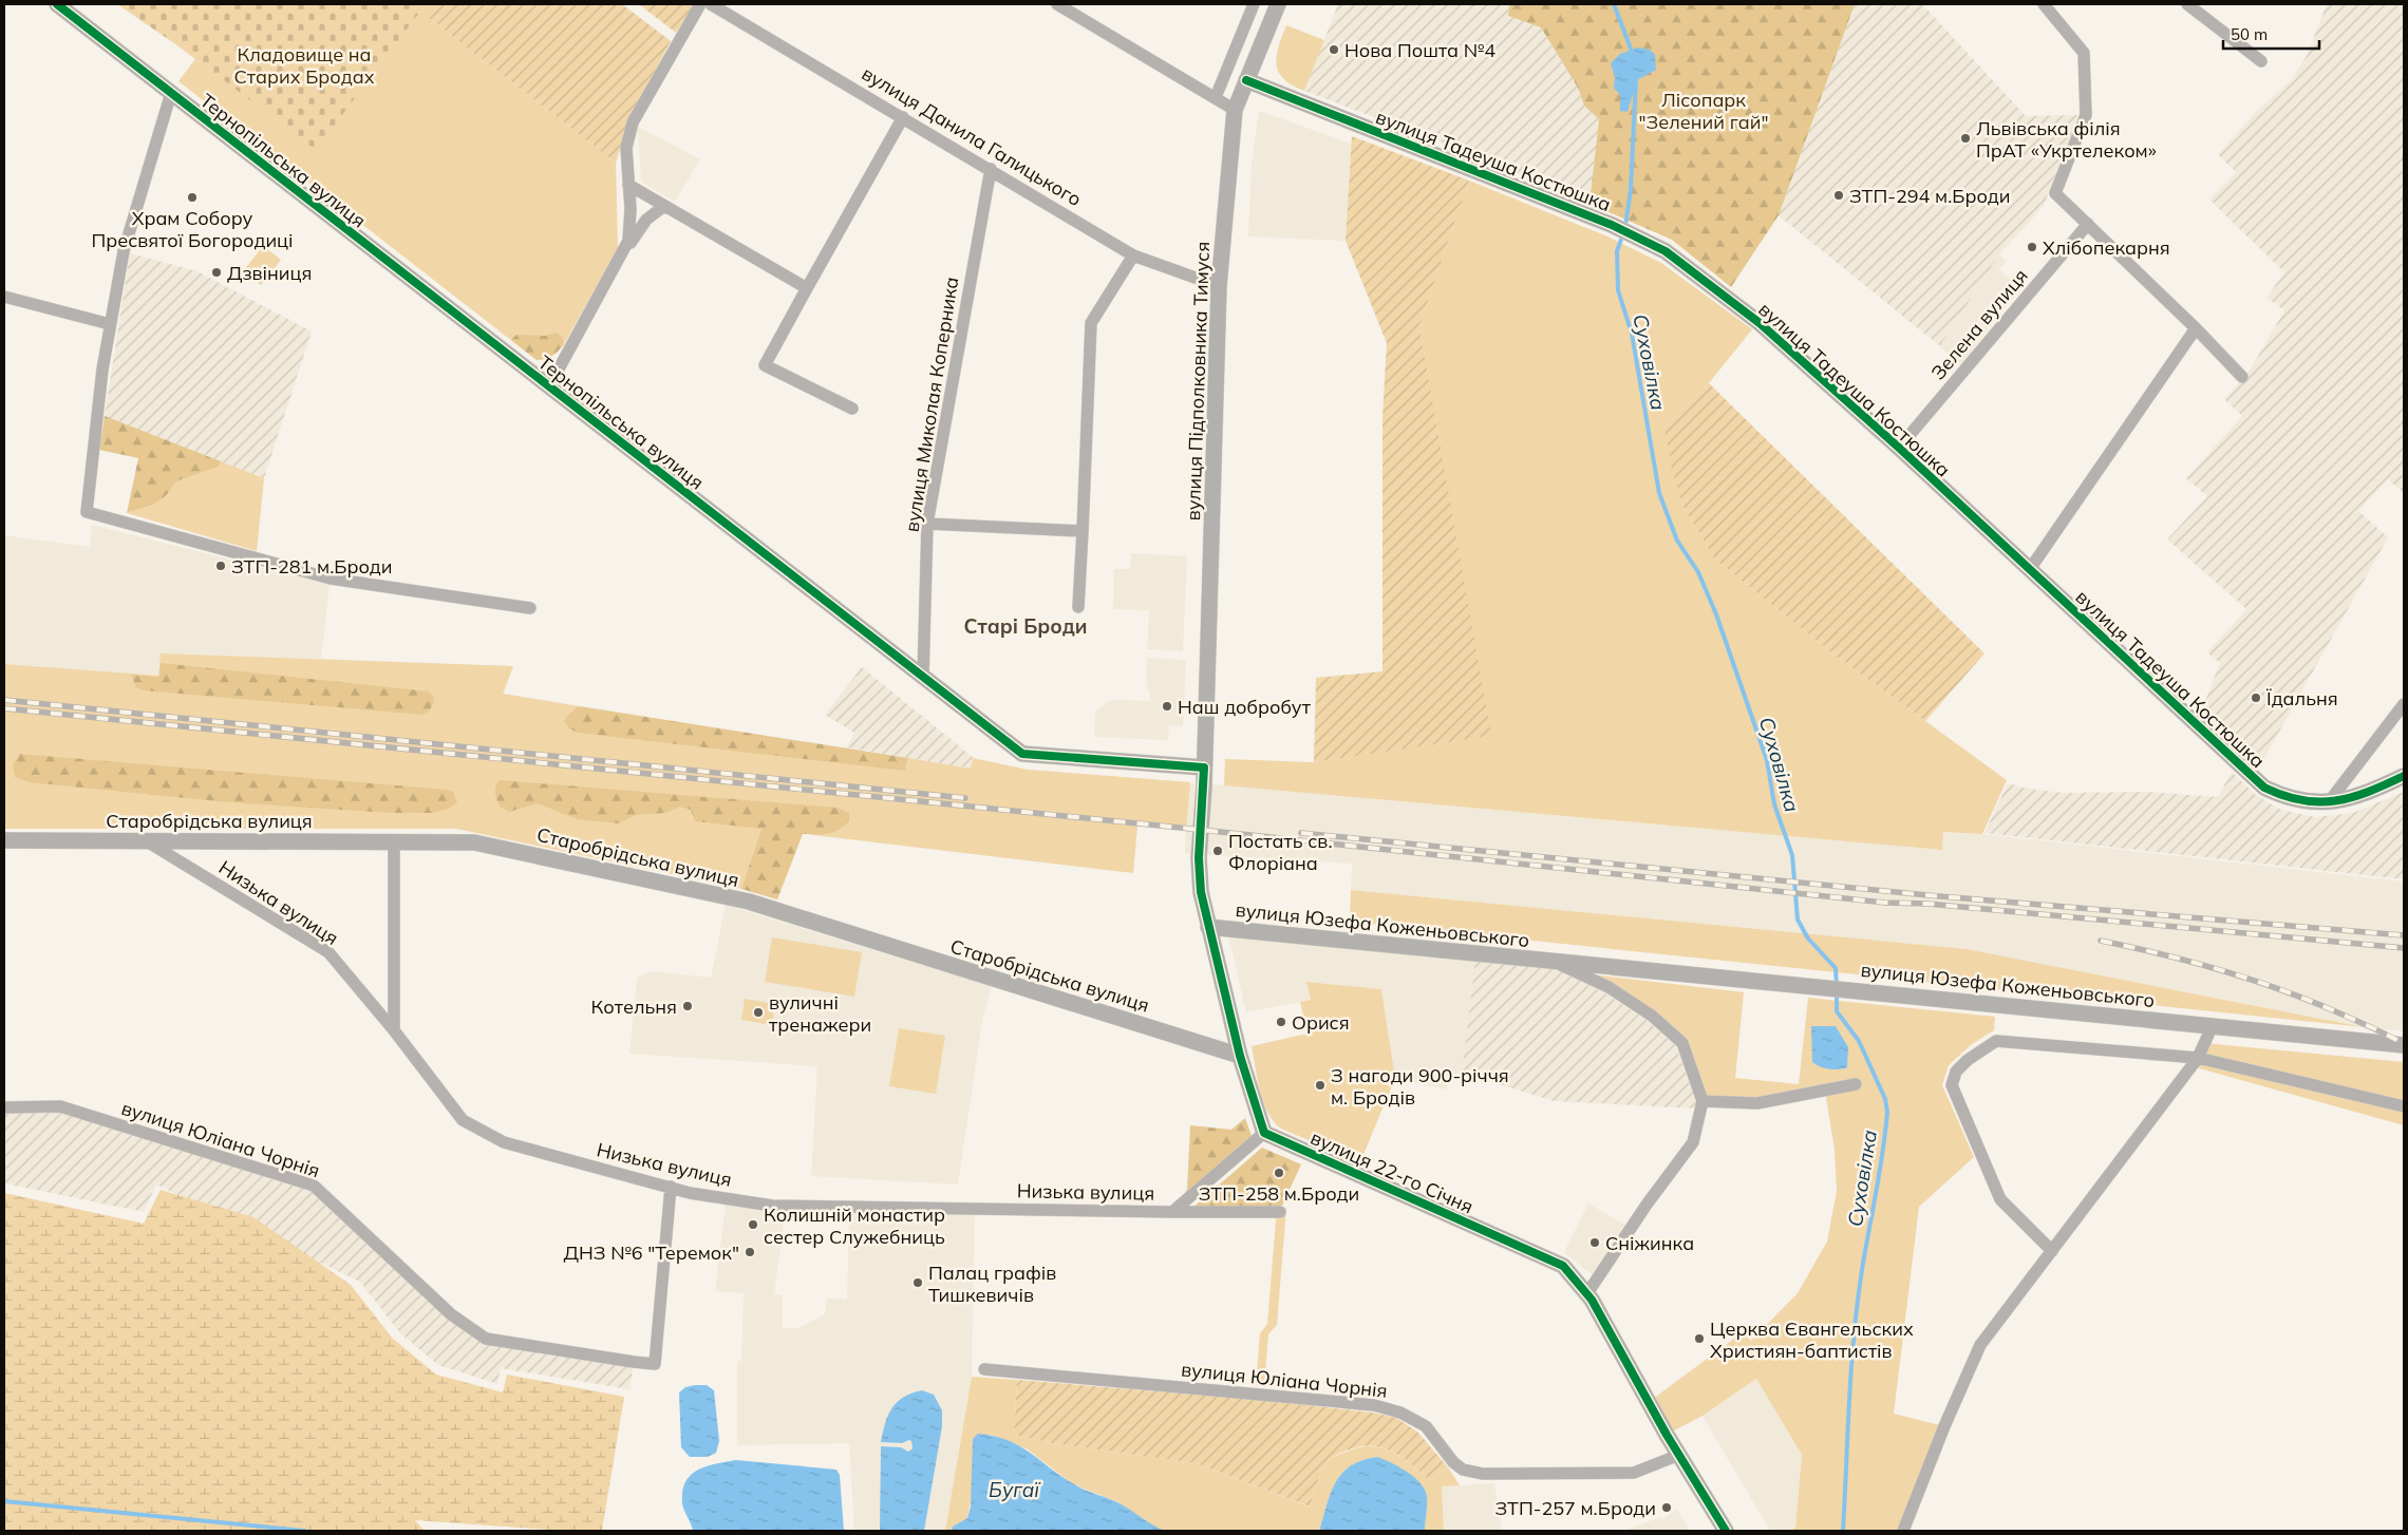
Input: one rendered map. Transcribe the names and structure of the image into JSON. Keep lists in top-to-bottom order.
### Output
{
  "streets": {
    "main road": [
      "Тернопільська вулиця",
      "вулиця Тадеуша Костюшка",
      "вулиця Підполковника Тимуся",
      "Старобрідська вулиця",
      "вулиця Юзефа Коженьовського",
      "вулиця 22-го Січня"
    ],
    "street": [
      "вулиця Данила Галицького",
      "Зелена вулиця",
      "вулиця Миколая Коперника",
      "Низька вулиця",
      "вулиця Юліана Чорнія"
    ]
  },
  "crossings": [
    ["вулиця Данила Галицького", "вулиця Підполковника Тимуся"],
    ["вулиця Данила Галицького", "вулиця Миколая Коперника"],
    ["Тернопільська вулиця", "вулиця Підполковника Тимуся"],
    ["Тернопільська вулиця", "вулиця Миколая Коперника"],
    ["вулиця Тадеуша Костюшка", "Зелена вулиця"],
    ["вулиця Тадеуша Костюшка", "вулиця Підполковника Тимуся"],
    ["Старобрідська вулиця", "Низька вулиця"],
    ["Низька вулиця", "вулиця Юліана Чорнія"],
    ["Низька вулиця", "вулиця 22-го Січня"],
    ["вулиця Юліана Чорнія", "вулиця 22-го Січня"]
  ],
  "districts": ["Старі Броди"],
  "water": ["Суховілка", "Бугаї"],
  "parks": ["Кладовище на Старих Бродах", "Лісопарк \"Зелений гай\""],
  "places": [
    "Нова Пошта №4",
    "Львівська філія ПрАТ «Укртелеком»",
    "ЗТП-294 м.Броди",
    "Храм Собору Пресвятої Богородиці",
    "Хлібопекарня",
    "Дзвіниця",
    "ЗТП-281 м.Броди",
    "Їдальня",
    "Наш добробут",
    "Постать св. Флоріана",
    "Котельня",
    "вуличні тренажери",
    "Орися",
    "З нагоди 900-річчя м. Бродів",
    "ЗТП-258 м.Броди",
    "Колишній монастир сестер Служебниць",
    "Сніжинка",
    "ДНЗ №6 \"Теремок\"",
    "Палац графів Тишкевичів",
    "Церква Євангельских Християн-баптистів",
    "ЗТП-257 м.Броди"
  ],
  "scale_bar": "50 m"
}
